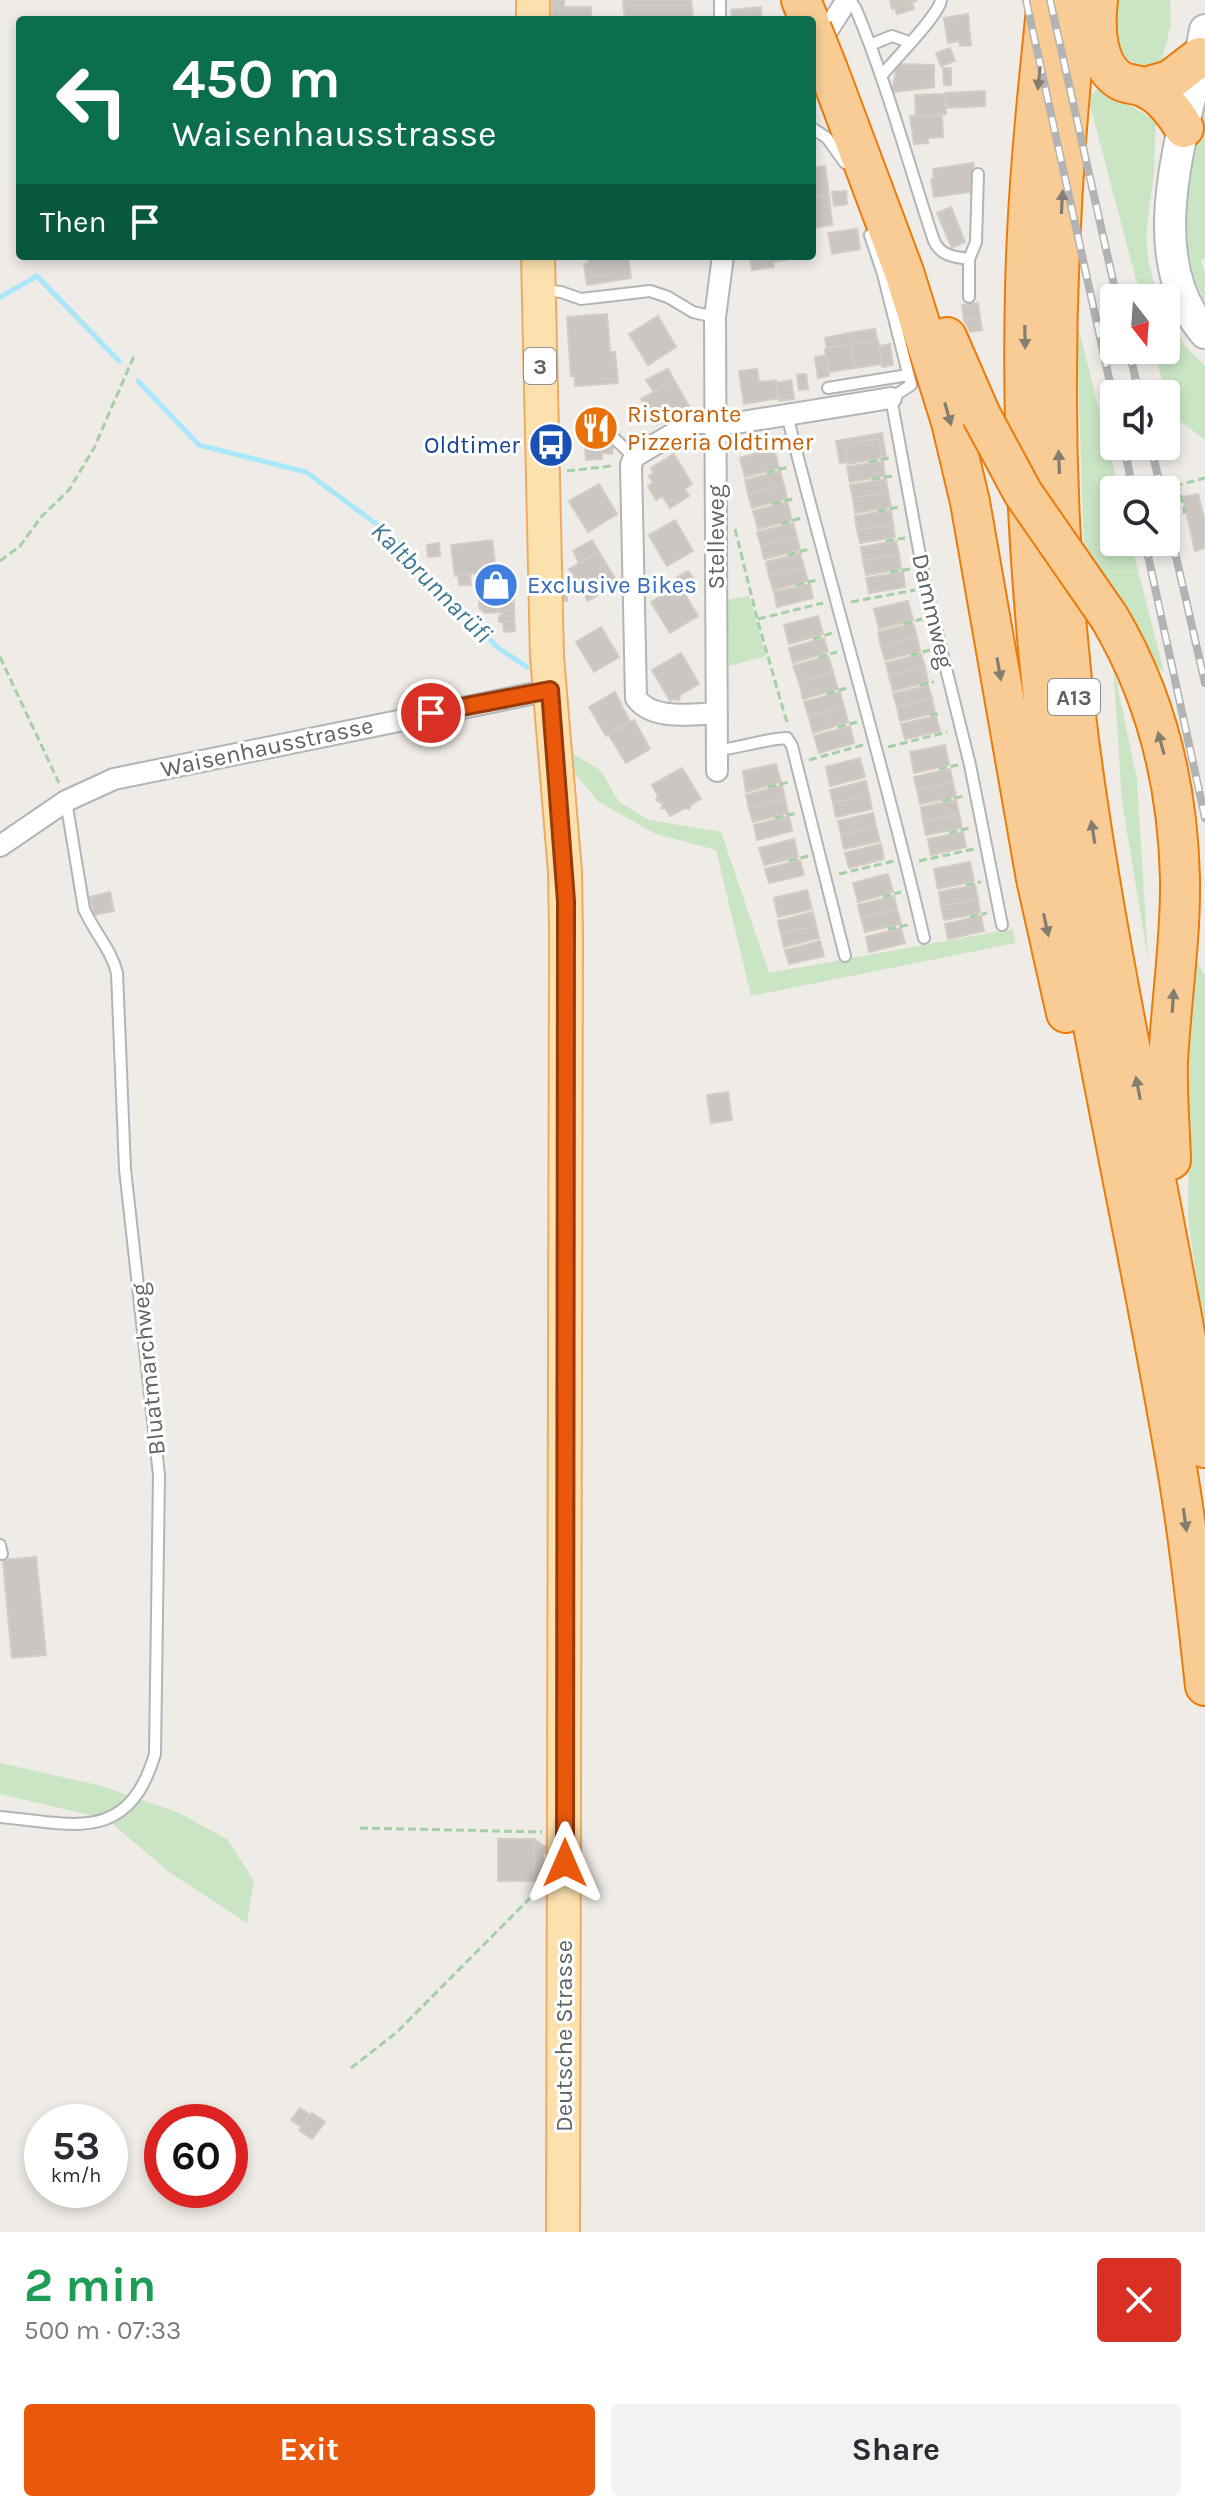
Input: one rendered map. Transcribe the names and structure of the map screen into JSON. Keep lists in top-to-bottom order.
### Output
{
  "streets": {
    "highway": ["A13"],
    "main road": ["3", "Deutsche Strasse"],
    "street": ["Stelleweg", "Waisenhausstrasse"],
    "lane": ["Dammweg", "Bluatmarchweg"]
  },
  "crossings": [
    ["Waisenhausstrasse", "Bluatmarchweg"],
    ["Waisenhausstrasse", "Deutsche Strasse"]
  ],
  "water": ["Kaltbrunnarüfi"],
  "places": {
    "restaurant": ["Ristorante Pizzeria Oldtimer"],
    "bus stop": ["Oldtimer"],
    "shop": ["Exclusive Bikes"]
  },
  "north": "bottom",
  "page": {
    "turn": ["450 m", "Waisenhausstrasse"],
    "then": "Then",
    "speed": "53 km/h",
    "limit": "60",
    "heading": ["2 min", "500 m · 07:33"],
    "buttons": ["Exit", "Share"]
  }
}
